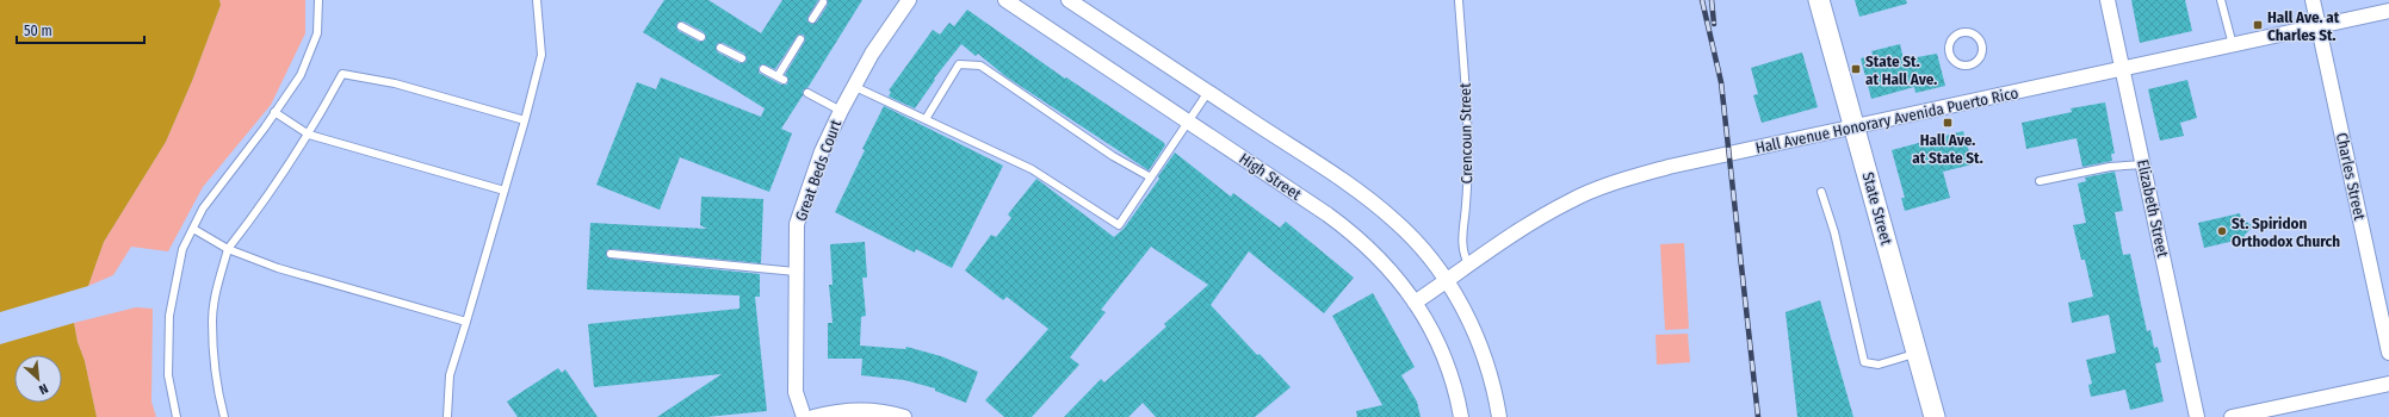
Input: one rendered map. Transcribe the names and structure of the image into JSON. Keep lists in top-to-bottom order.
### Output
{
  "streets": {
    "street": [
      "Hall Avenue Honorary Avenida Puerto Rico",
      "Great Beds Court",
      "High Street",
      "Charles Street",
      "State Street",
      "Elizabeth Street"
    ],
    "lane": ["Crencoun Street"]
  },
  "crossings": [
    ["Hall Avenue Honorary Avenida Puerto Rico", "Crencoun Street"],
    ["Hall Avenue Honorary Avenida Puerto Rico", "High Street"],
    ["Hall Avenue Honorary Avenida Puerto Rico", "Charles Street"],
    ["Hall Avenue Honorary Avenida Puerto Rico", "State Street"],
    ["Hall Avenue Honorary Avenida Puerto Rico", "Elizabeth Street"]
  ],
  "places": {
    "transit": ["Hall Ave. at Charles St.", "State St. at Hall Ave.", "Hall Ave. at State St."],
    "other": ["St. Spiridon Orthodox Church"]
  },
  "scale_bar": "50 m",
  "north": "bottom right"
}
